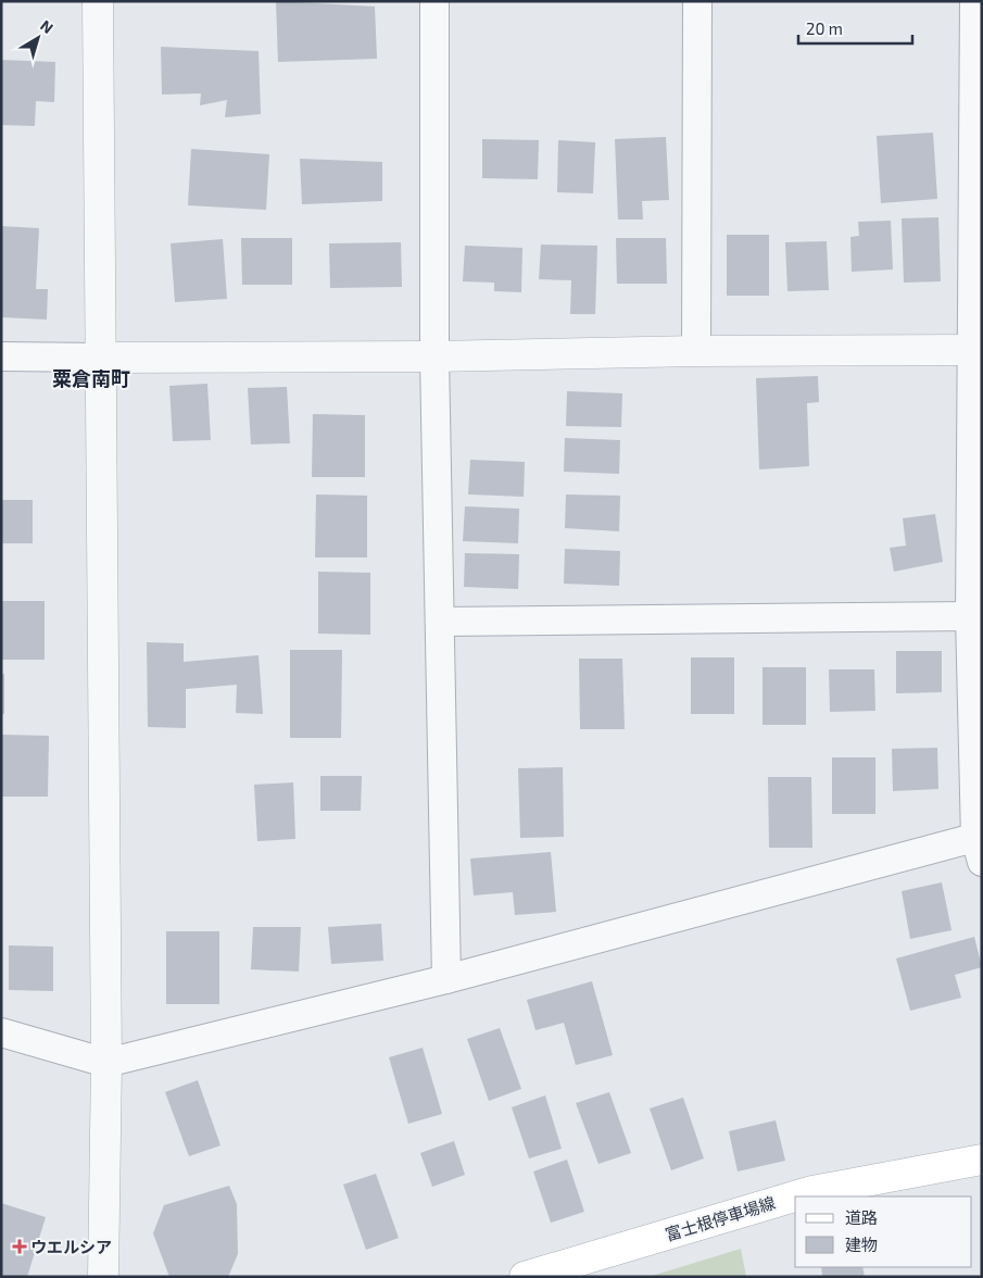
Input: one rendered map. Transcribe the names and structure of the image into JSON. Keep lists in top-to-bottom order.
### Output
{
  "streets": {
    "main road": ["富士根停車場線"]
  },
  "districts": ["粟倉南町"],
  "places": {
    "health": ["ウエルシア"]
  },
  "legend": ["道路", "建物"],
  "scale_bar": "20 m",
  "north": "top right"
}
